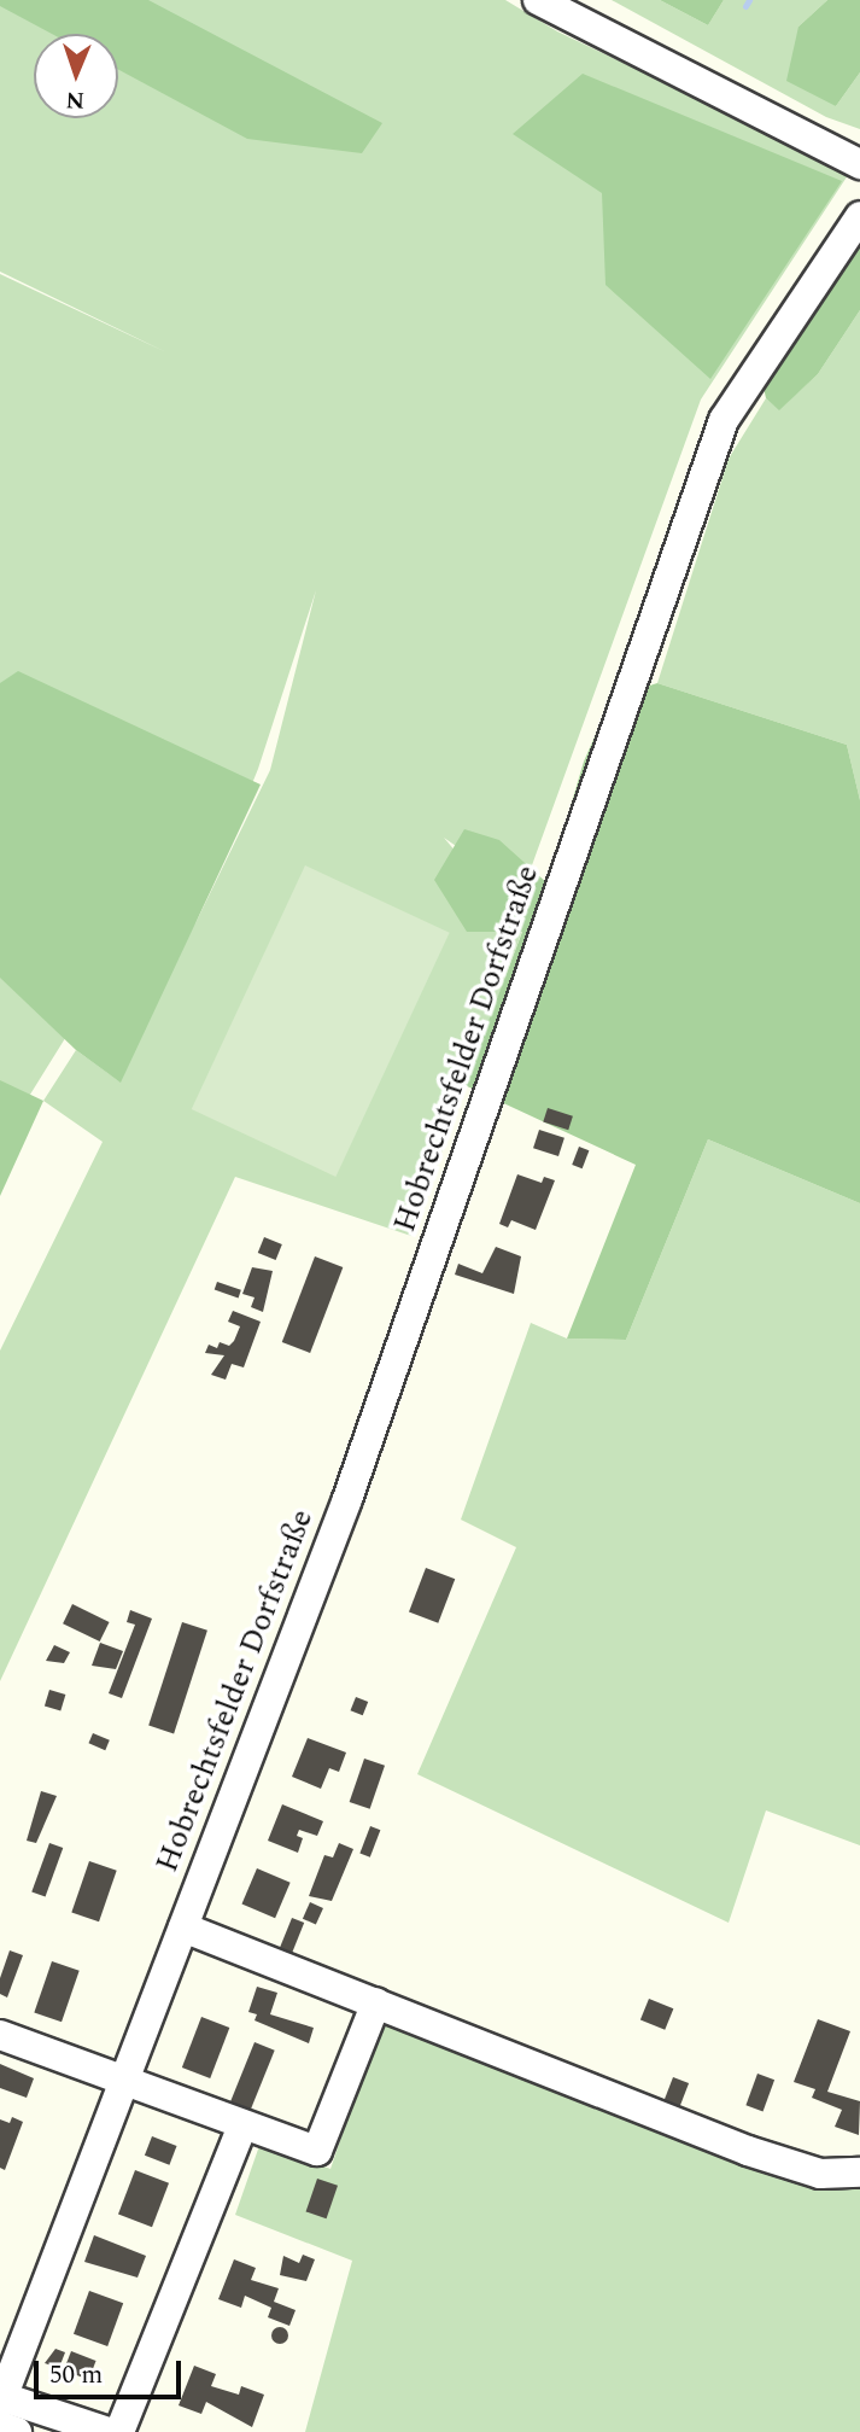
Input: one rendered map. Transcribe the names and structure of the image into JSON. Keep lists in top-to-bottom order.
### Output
{
  "streets": {
    "street": ["Hobrechtsfelder Dorfstraße"]
  },
  "scale_bar": "50 m",
  "north": "bottom"
}
